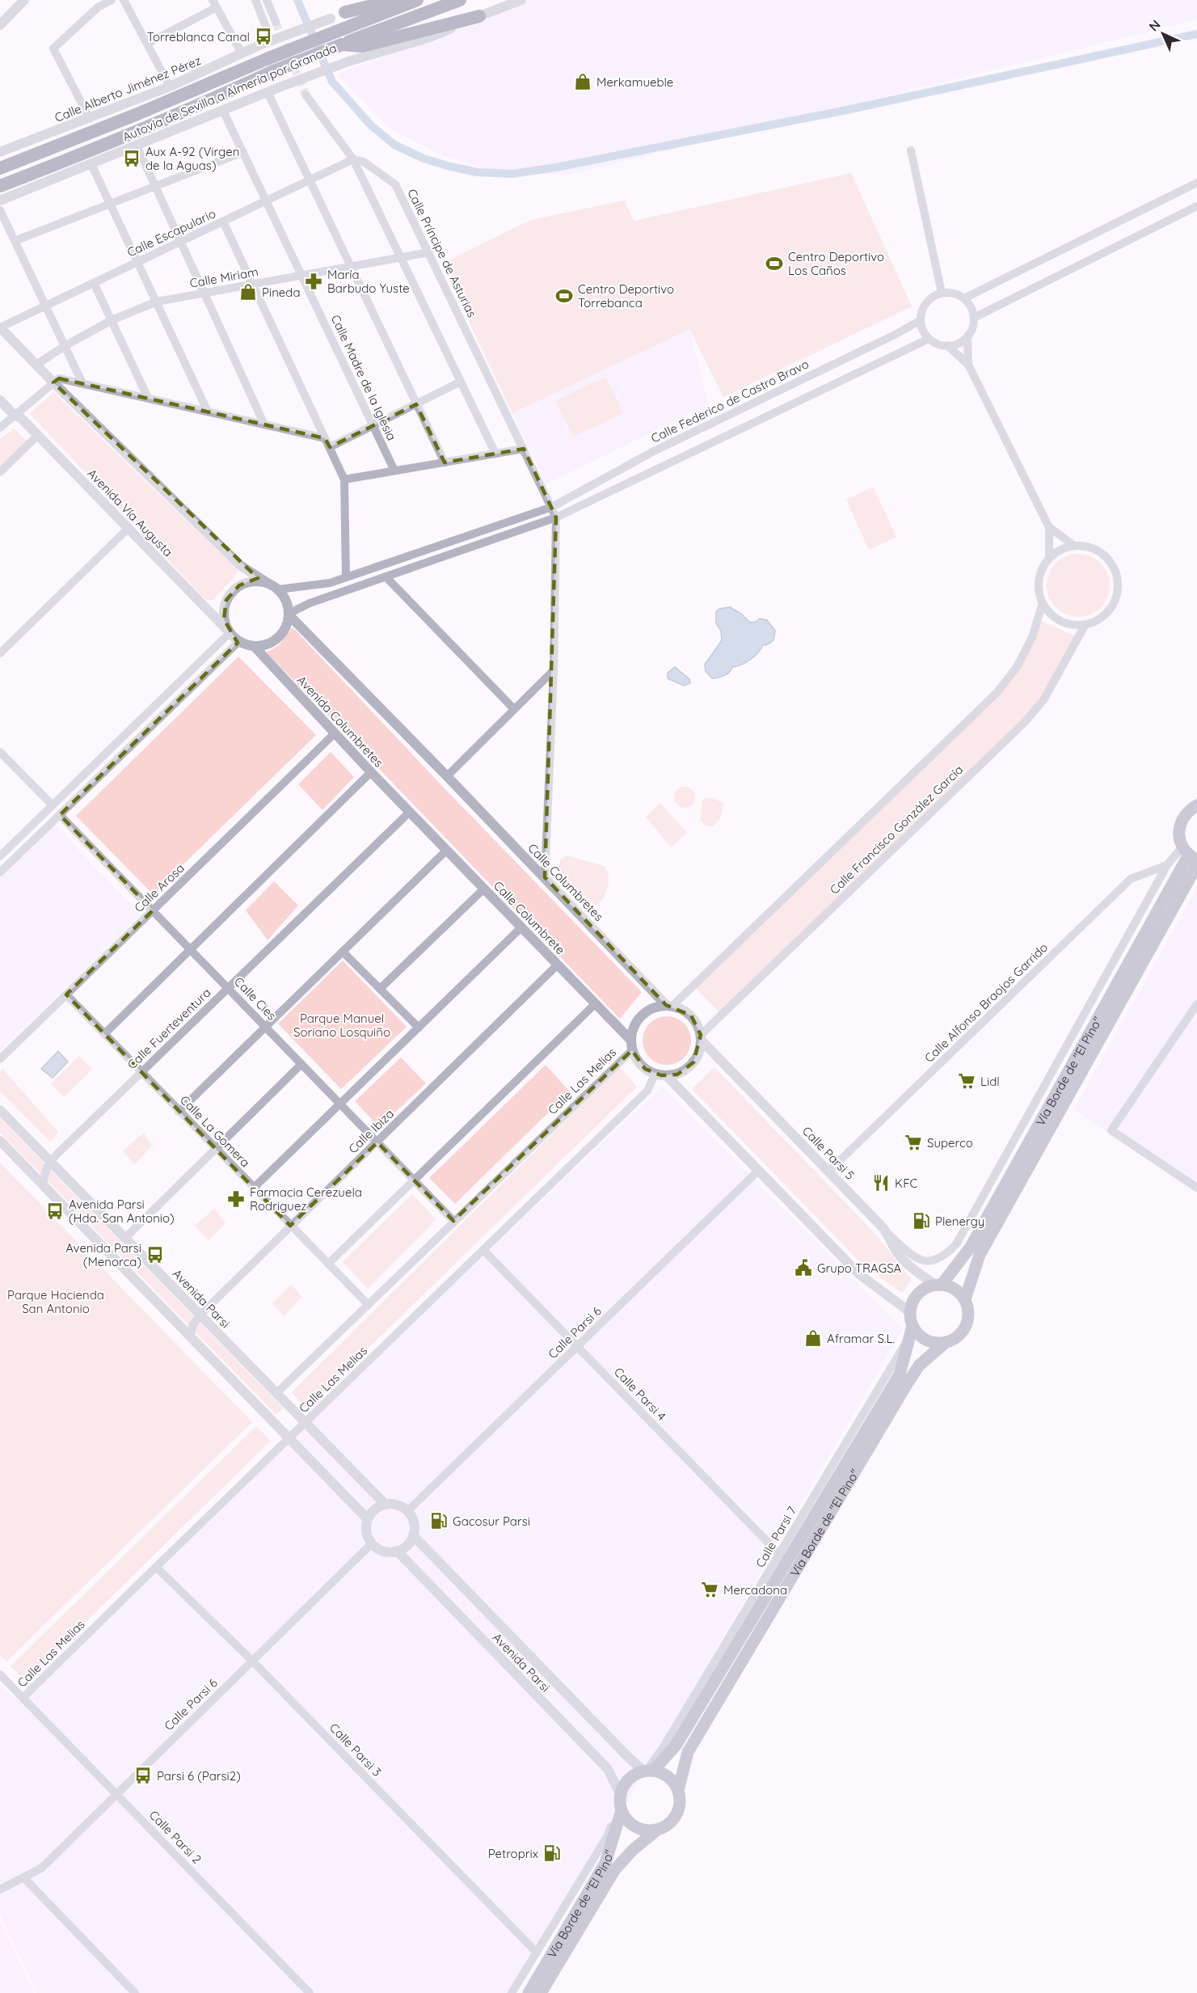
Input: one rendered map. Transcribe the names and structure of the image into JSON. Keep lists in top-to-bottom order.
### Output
{
  "streets": {
    "highway": ["Autovía de Sevilla a Almería por Granada"],
    "main road": ["Vía Borde de \"El Pino\""],
    "street": [
      "Calle Alberto Jiménez Pérez",
      "Calle Escapulario",
      "Calle Príncipe de Asturias",
      "Calle Miriam",
      "Calle Madre de la Iglesia",
      "Calle Federico de Castro Bravo",
      "Avenida Vía Augusta",
      "Avenida Columbretes",
      "Calle Francisco González García",
      "Calle Columbretes",
      "Calle Arosa",
      "Calle Columbrete",
      "Calle Cies",
      "Calle Alfonso Braojos Garrido",
      "Calle Fuerteventura",
      "Calle Las Melias",
      "Calle La Gomera",
      "Calle Ibiza",
      "Calle Parsi 5",
      "Avenida Parsi",
      "Calle Parsi 6",
      "Calle Parsi 4",
      "Calle Parsi 7",
      "Calle Parsi 3",
      "Calle Parsi 2"
    ]
  },
  "crossings": [
    ["Calle Alberto Jiménez Pérez", "Autovía de Sevilla a Almería por Granada"],
    ["Calle Escapulario", "Calle Príncipe de Asturias"],
    ["Calle Escapulario", "Calle Madre de la Iglesia"],
    ["Calle Príncipe de Asturias", "Calle Miriam"],
    ["Calle Príncipe de Asturias", "Calle Federico de Castro Bravo"],
    ["Calle Príncipe de Asturias", "Calle Columbretes"],
    ["Calle Miriam", "Calle Madre de la Iglesia"],
    ["Calle Federico de Castro Bravo", "Avenida Vía Augusta"],
    ["Calle Federico de Castro Bravo", "Avenida Columbretes"],
    ["Avenida Vía Augusta", "Avenida Columbretes"],
    ["Avenida Columbretes", "Calle Arosa"],
    ["Avenida Columbretes", "Calle Columbrete"],
    ["Avenida Columbretes", "Calle Fuerteventura"],
    ["Calle Francisco González García", "Calle Columbretes"],
    ["Calle Francisco González García", "Calle Columbrete"],
    ["Calle Francisco González García", "Calle Las Melias"],
    ["Calle Francisco González García", "Calle Parsi 5"],
    ["Calle Columbretes", "Calle Columbrete"],
    ["Calle Columbretes", "Calle Las Melias"],
    ["Calle Columbretes", "Calle Parsi 5"],
    ["Calle Arosa", "Calle Cies"],
    ["Calle Arosa", "Calle La Gomera"],
    ["Calle Columbrete", "Calle Fuerteventura"],
    ["Calle Columbrete", "Calle Las Melias"],
    ["Calle Columbrete", "Calle Ibiza"],
    ["Calle Columbrete", "Calle Parsi 5"],
    ["Calle Cies", "Calle Fuerteventura"],
    ["Calle Cies", "Calle Las Melias"],
    ["Calle Cies", "Calle Ibiza"],
    ["Calle Alfonso Braojos Garrido", "Calle Parsi 5"],
    ["Calle Fuerteventura", "Calle La Gomera"],
    ["Calle Fuerteventura", "Avenida Parsi"],
    ["Vía Borde de \"El Pino\"", "Calle Parsi 5"],
    ["Vía Borde de \"El Pino\"", "Avenida Parsi"],
    ["Vía Borde de \"El Pino\"", "Calle Parsi 7"],
    ["Calle Las Melias", "Calle La Gomera"],
    ["Calle Las Melias", "Calle Parsi 5"],
    ["Calle Las Melias", "Avenida Parsi"],
    ["Calle Las Melias", "Calle Parsi 4"],
    ["Calle Las Melias", "Calle Parsi 3"],
    ["Calle Las Melias", "Calle Parsi 2"],
    ["Calle La Gomera", "Calle Ibiza"],
    ["Calle Ibiza", "Avenida Parsi"],
    ["Calle Parsi 5", "Calle Parsi 7"],
    ["Avenida Parsi", "Calle Parsi 6"],
    ["Avenida Parsi", "Calle Parsi 7"],
    ["Calle Parsi 6", "Calle Parsi 4"],
    ["Calle Parsi 6", "Calle Parsi 3"],
    ["Calle Parsi 6", "Calle Parsi 2"],
    ["Calle Parsi 4", "Calle Parsi 7"]
  ],
  "parks": ["Parque Manuel Soriano Losquiño", "Parque Hacienda San Antonio"],
  "places": {
    "bus stop": [
      "Torreblanca Canal",
      "Aux A-92 (Virgen de la Aguas)",
      "Avenida Parsi (Hda. San Antonio)",
      "Avenida Parsi (Menorca)",
      "Parsi 6 (Parsi2)"
    ],
    "shop": ["Merkamueble", "Pineda", "Aframar S.L."],
    "sports": ["Centro Deportivo Los Caños", "Centro Deportivo Torrebanca"],
    "pharmacy": ["María Barbudo Yuste", "Farmacia Cerezuela Rodriguez"],
    "supermarket": ["Lidl", "Superco", "Mercadona"],
    "restaurant": ["KFC"],
    "fuel station": ["Plenergy", "Gacosur Parsi", "Petroprix"],
    "public building": ["Grupo TRAGSA"]
  },
  "north": "top left"
}
